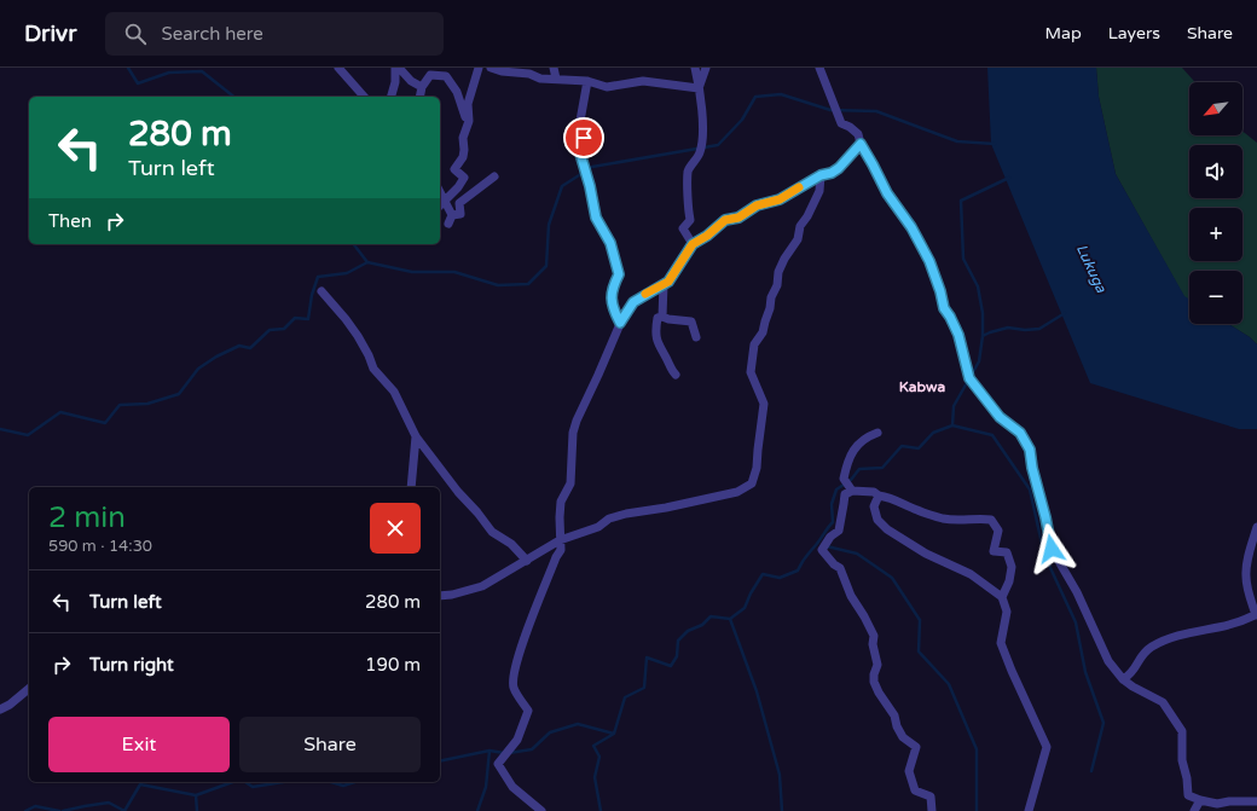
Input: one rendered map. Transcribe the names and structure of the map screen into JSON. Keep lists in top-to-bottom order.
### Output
{
  "districts": ["Kabwa"],
  "water": ["Lukuga"],
  "north": "bottom left",
  "page": {
    "header": "Drivr",
    "search": "Search here",
    "nav": ["Map", "Layers", "Share"],
    "map_buttons": ["+", "−"],
    "turn": ["280 m", "Turn left"],
    "then": "Then",
    "heading": ["2 min", "590 m · 14:30"],
    "list": [
      {
        "name": "Turn left",
        "value": "280 m"
      },
      {
        "name": "Turn right",
        "value": "190 m"
      }
    ],
    "buttons": ["Exit", "Share"]
  }
}
